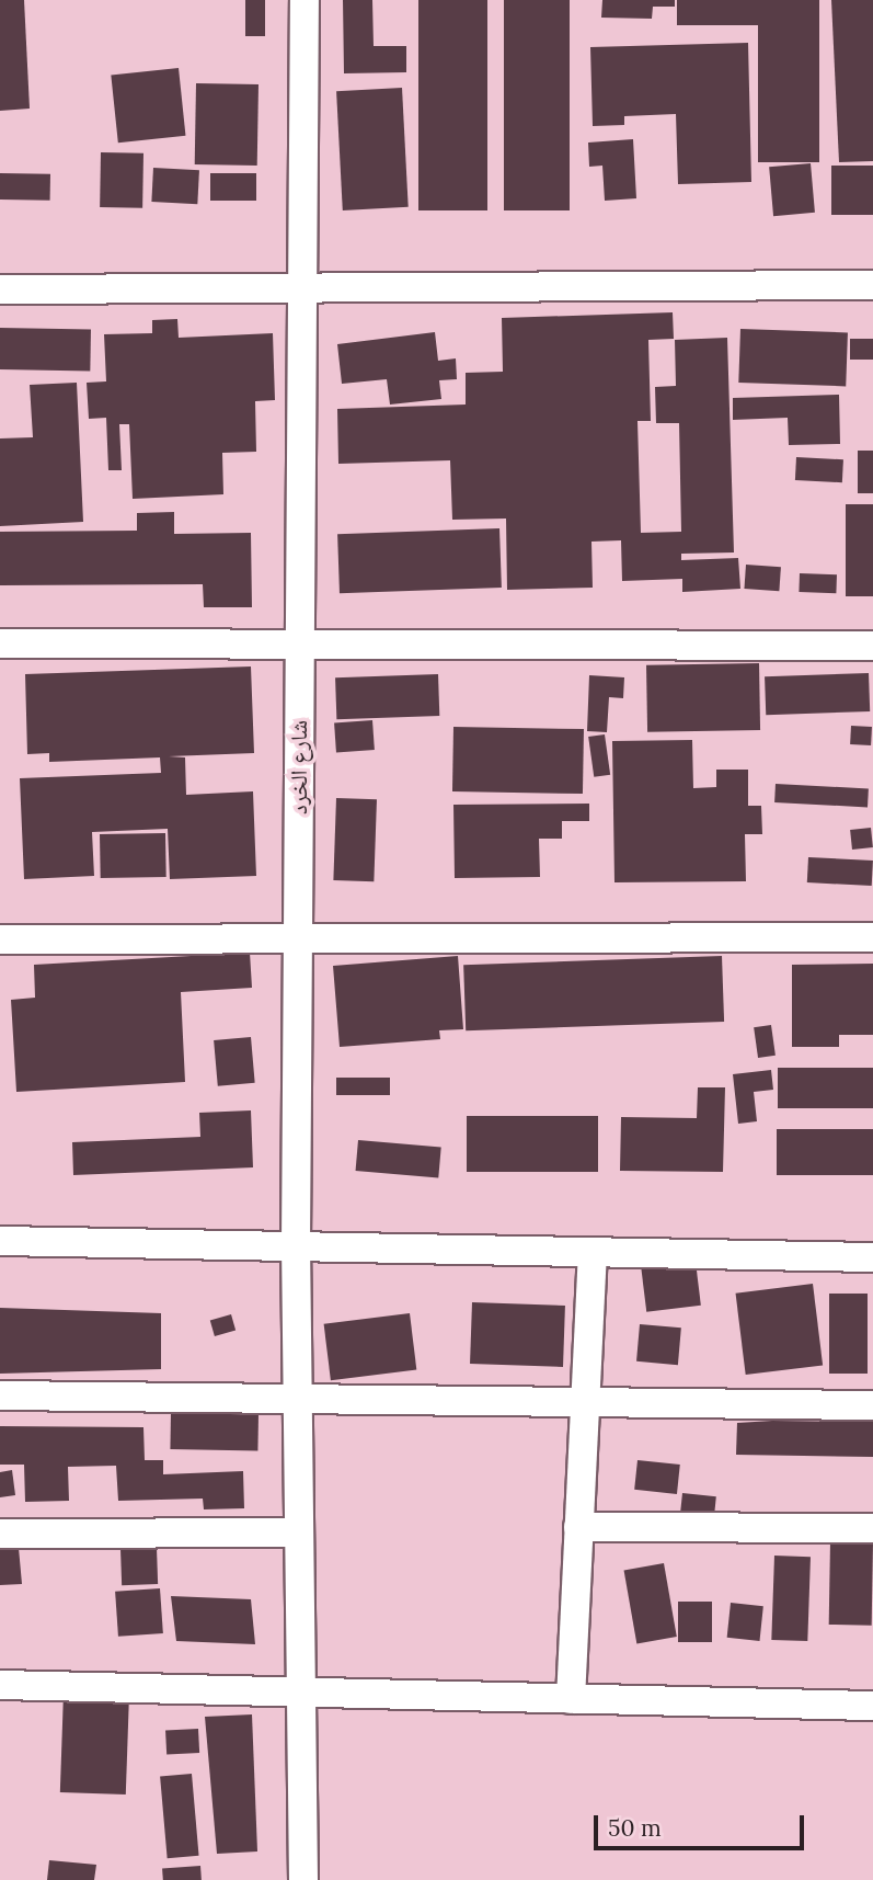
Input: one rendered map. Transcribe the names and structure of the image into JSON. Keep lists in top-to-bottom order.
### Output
{
  "streets": {
    "street": ["شارع الخرد"]
  },
  "scale_bar": "50 m"
}
